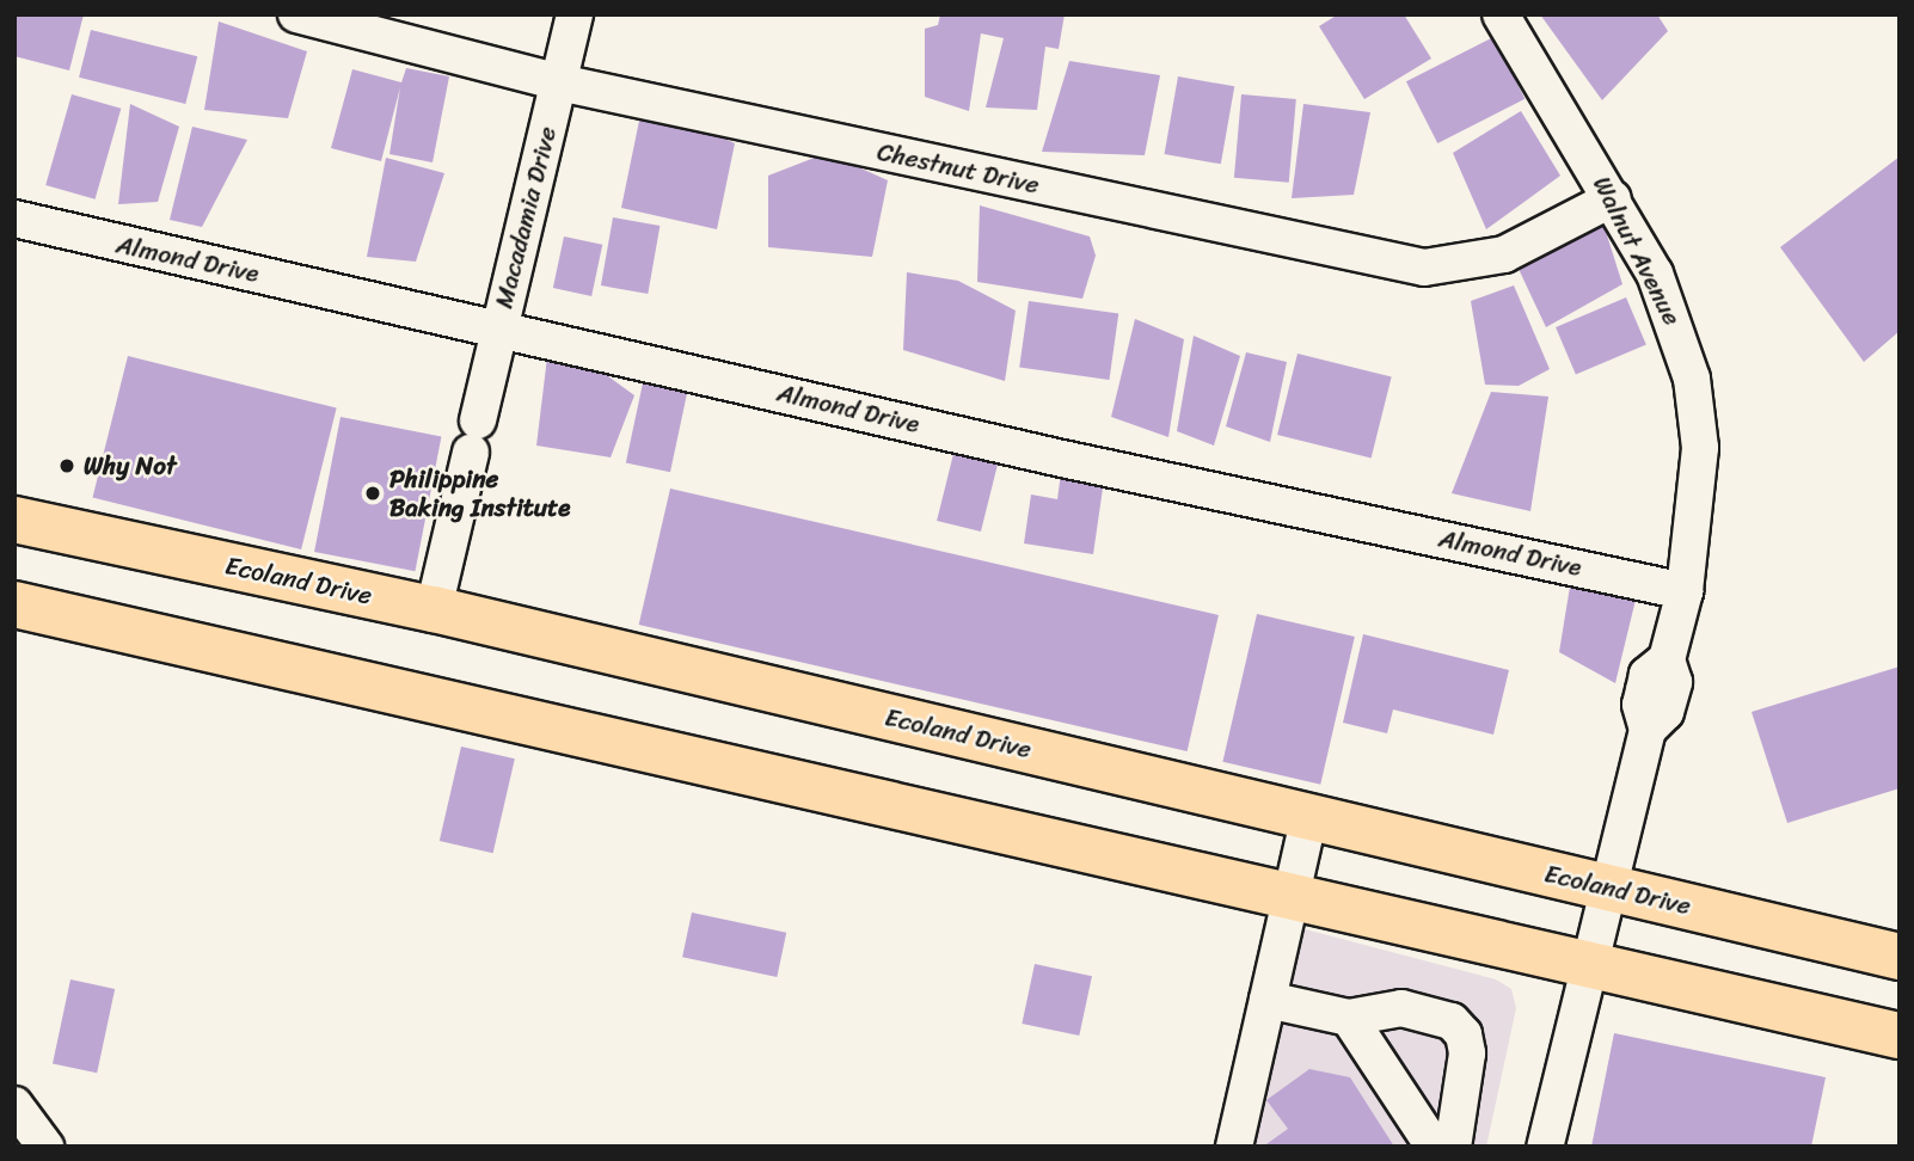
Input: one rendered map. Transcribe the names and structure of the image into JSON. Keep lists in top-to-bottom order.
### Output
{
  "streets": {
    "main road": ["Ecoland Drive"],
    "street": [
      "Chestnut Drive",
      "Macadamia Drive",
      "Walnut Avenue",
      "Almond Drive"
    ]
  },
  "crossings": [
    ["Chestnut Drive", "Macadamia Drive"],
    ["Chestnut Drive", "Walnut Avenue"],
    ["Macadamia Drive", "Almond Drive"],
    ["Macadamia Drive", "Ecoland Drive"],
    ["Walnut Avenue", "Almond Drive"],
    ["Walnut Avenue", "Ecoland Drive"]
  ],
  "places": ["Why Not", "Philippine Baking Institute"]
}
